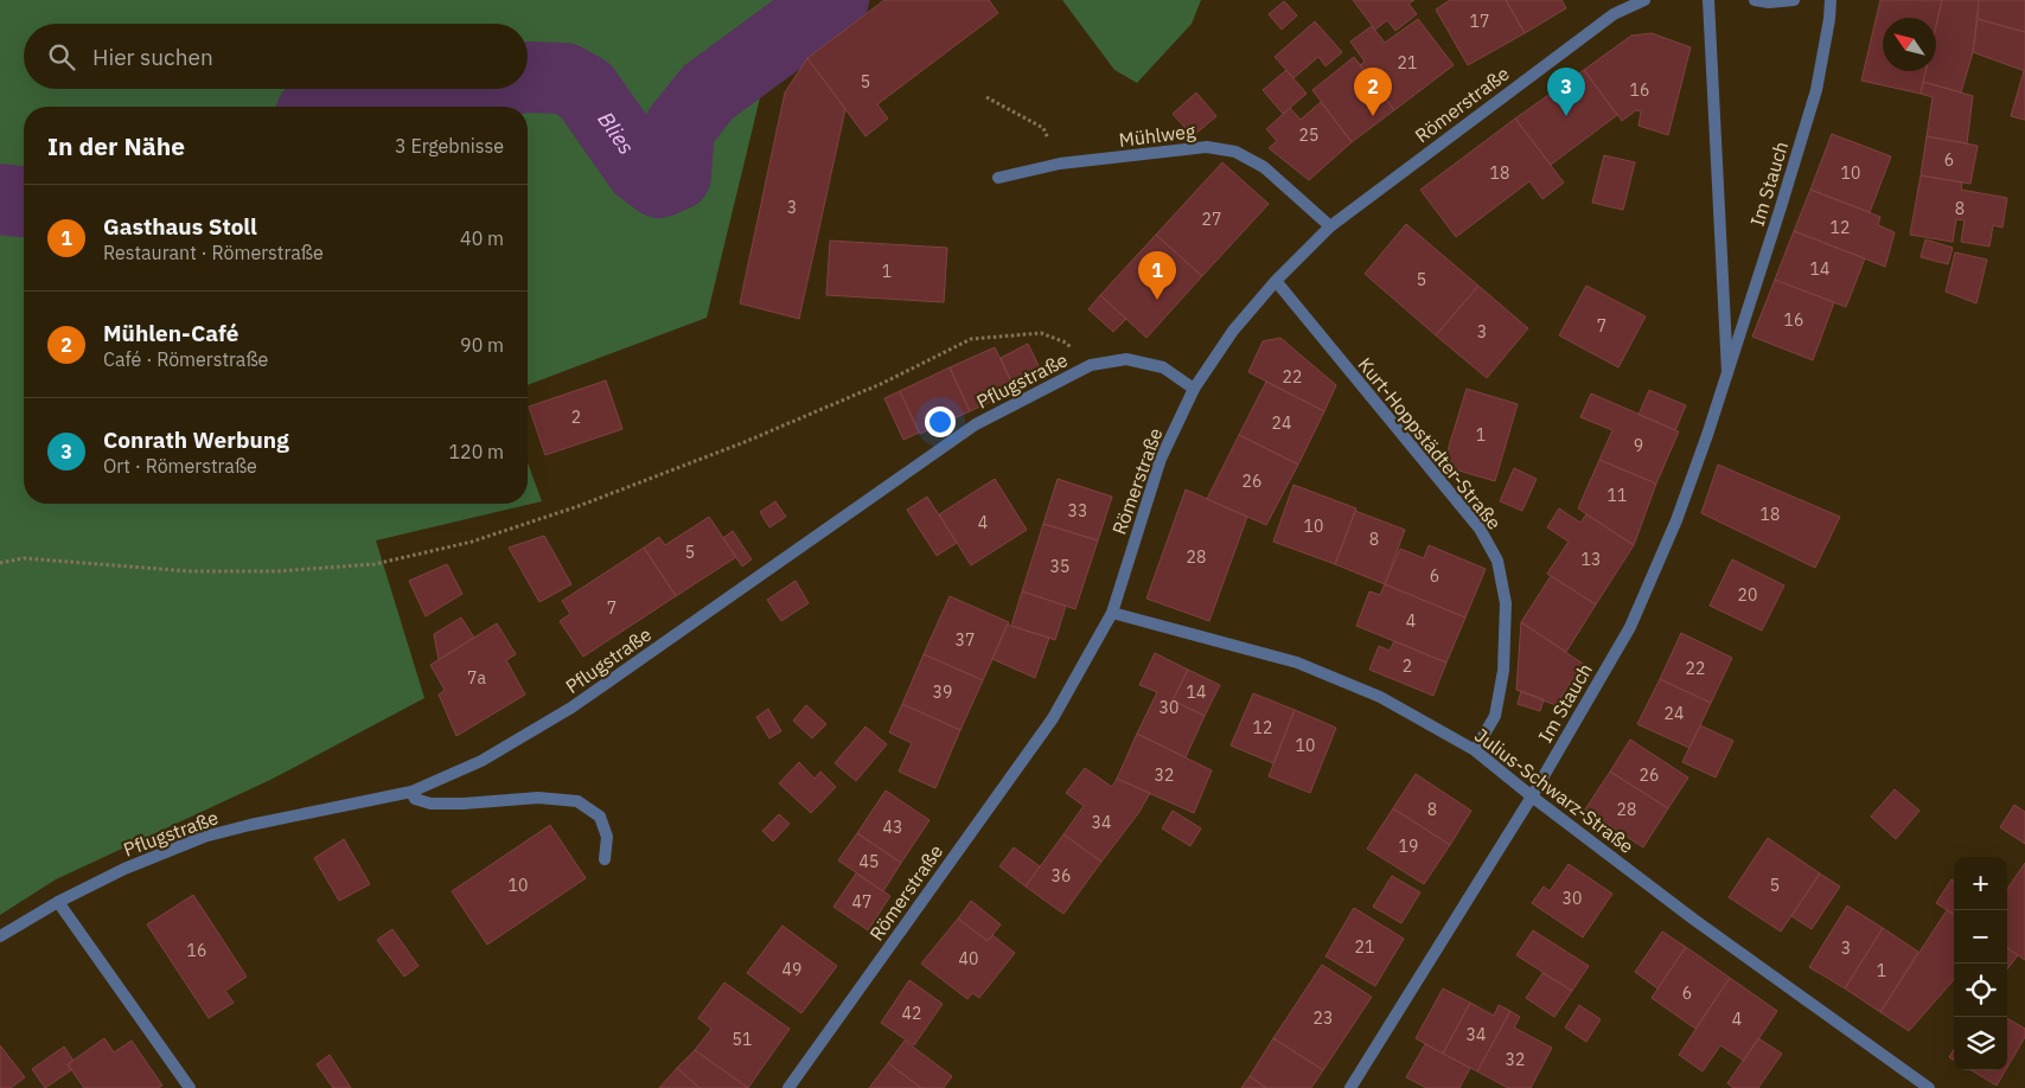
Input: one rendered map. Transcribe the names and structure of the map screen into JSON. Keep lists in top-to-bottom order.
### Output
{
  "streets": {
    "street": [
      "Römerstraße",
      "Mühlweg",
      "Im Stauch",
      "Pflugstraße",
      "Kurt-Hoppstädter-Straße",
      "Julius-Schwarz-Straße"
    ]
  },
  "crossings": [
    ["Römerstraße", "Mühlweg"],
    ["Römerstraße", "Pflugstraße"],
    ["Römerstraße", "Kurt-Hoppstädter-Straße"],
    ["Römerstraße", "Julius-Schwarz-Straße"],
    ["Im Stauch", "Julius-Schwarz-Straße"],
    ["Kurt-Hoppstädter-Straße", "Julius-Schwarz-Straße"]
  ],
  "water": ["Blies"],
  "house_numbers": [
    "17",
    "21",
    "5",
    "16",
    "25",
    "6",
    "18",
    "10",
    "3",
    "8",
    "27",
    "12",
    "14",
    "1",
    "5",
    "16",
    "7",
    "3",
    "22",
    "2",
    "24",
    "1",
    "9",
    "26",
    "11",
    "33",
    "18",
    "4",
    "10",
    "8",
    "5",
    "28",
    "13",
    "35",
    "6",
    "20",
    "7",
    "4",
    "37",
    "2",
    "22",
    "7a",
    "39",
    "14",
    "30",
    "24",
    "12",
    "10",
    "32",
    "26",
    "8",
    "28",
    "34",
    "43",
    "19",
    "45",
    "36",
    "10",
    "5",
    "30",
    "47",
    "21",
    "3",
    "16",
    "40",
    "49",
    "1",
    "6",
    "42",
    "23",
    "4",
    "34",
    "51",
    "32"
  ],
  "north": "top left",
  "page": {
    "search": "Hier suchen",
    "pins": ["2", "3", "1"],
    "heading": ["In der Nähe", "3 Ergebnisse"],
    "list": [
      {
        "mark": "1",
        "name": "Gasthaus Stoll",
        "note": "Restaurant · Römerstraße",
        "value": "40 m"
      },
      {
        "mark": "2",
        "name": "Mühlen-Café",
        "note": "Café · Römerstraße",
        "value": "90 m"
      },
      {
        "mark": "3",
        "name": "Conrath Werbung",
        "note": "Ort · Römerstraße",
        "value": "120 m"
      }
    ],
    "map_buttons": ["+", "−"]
  }
}
